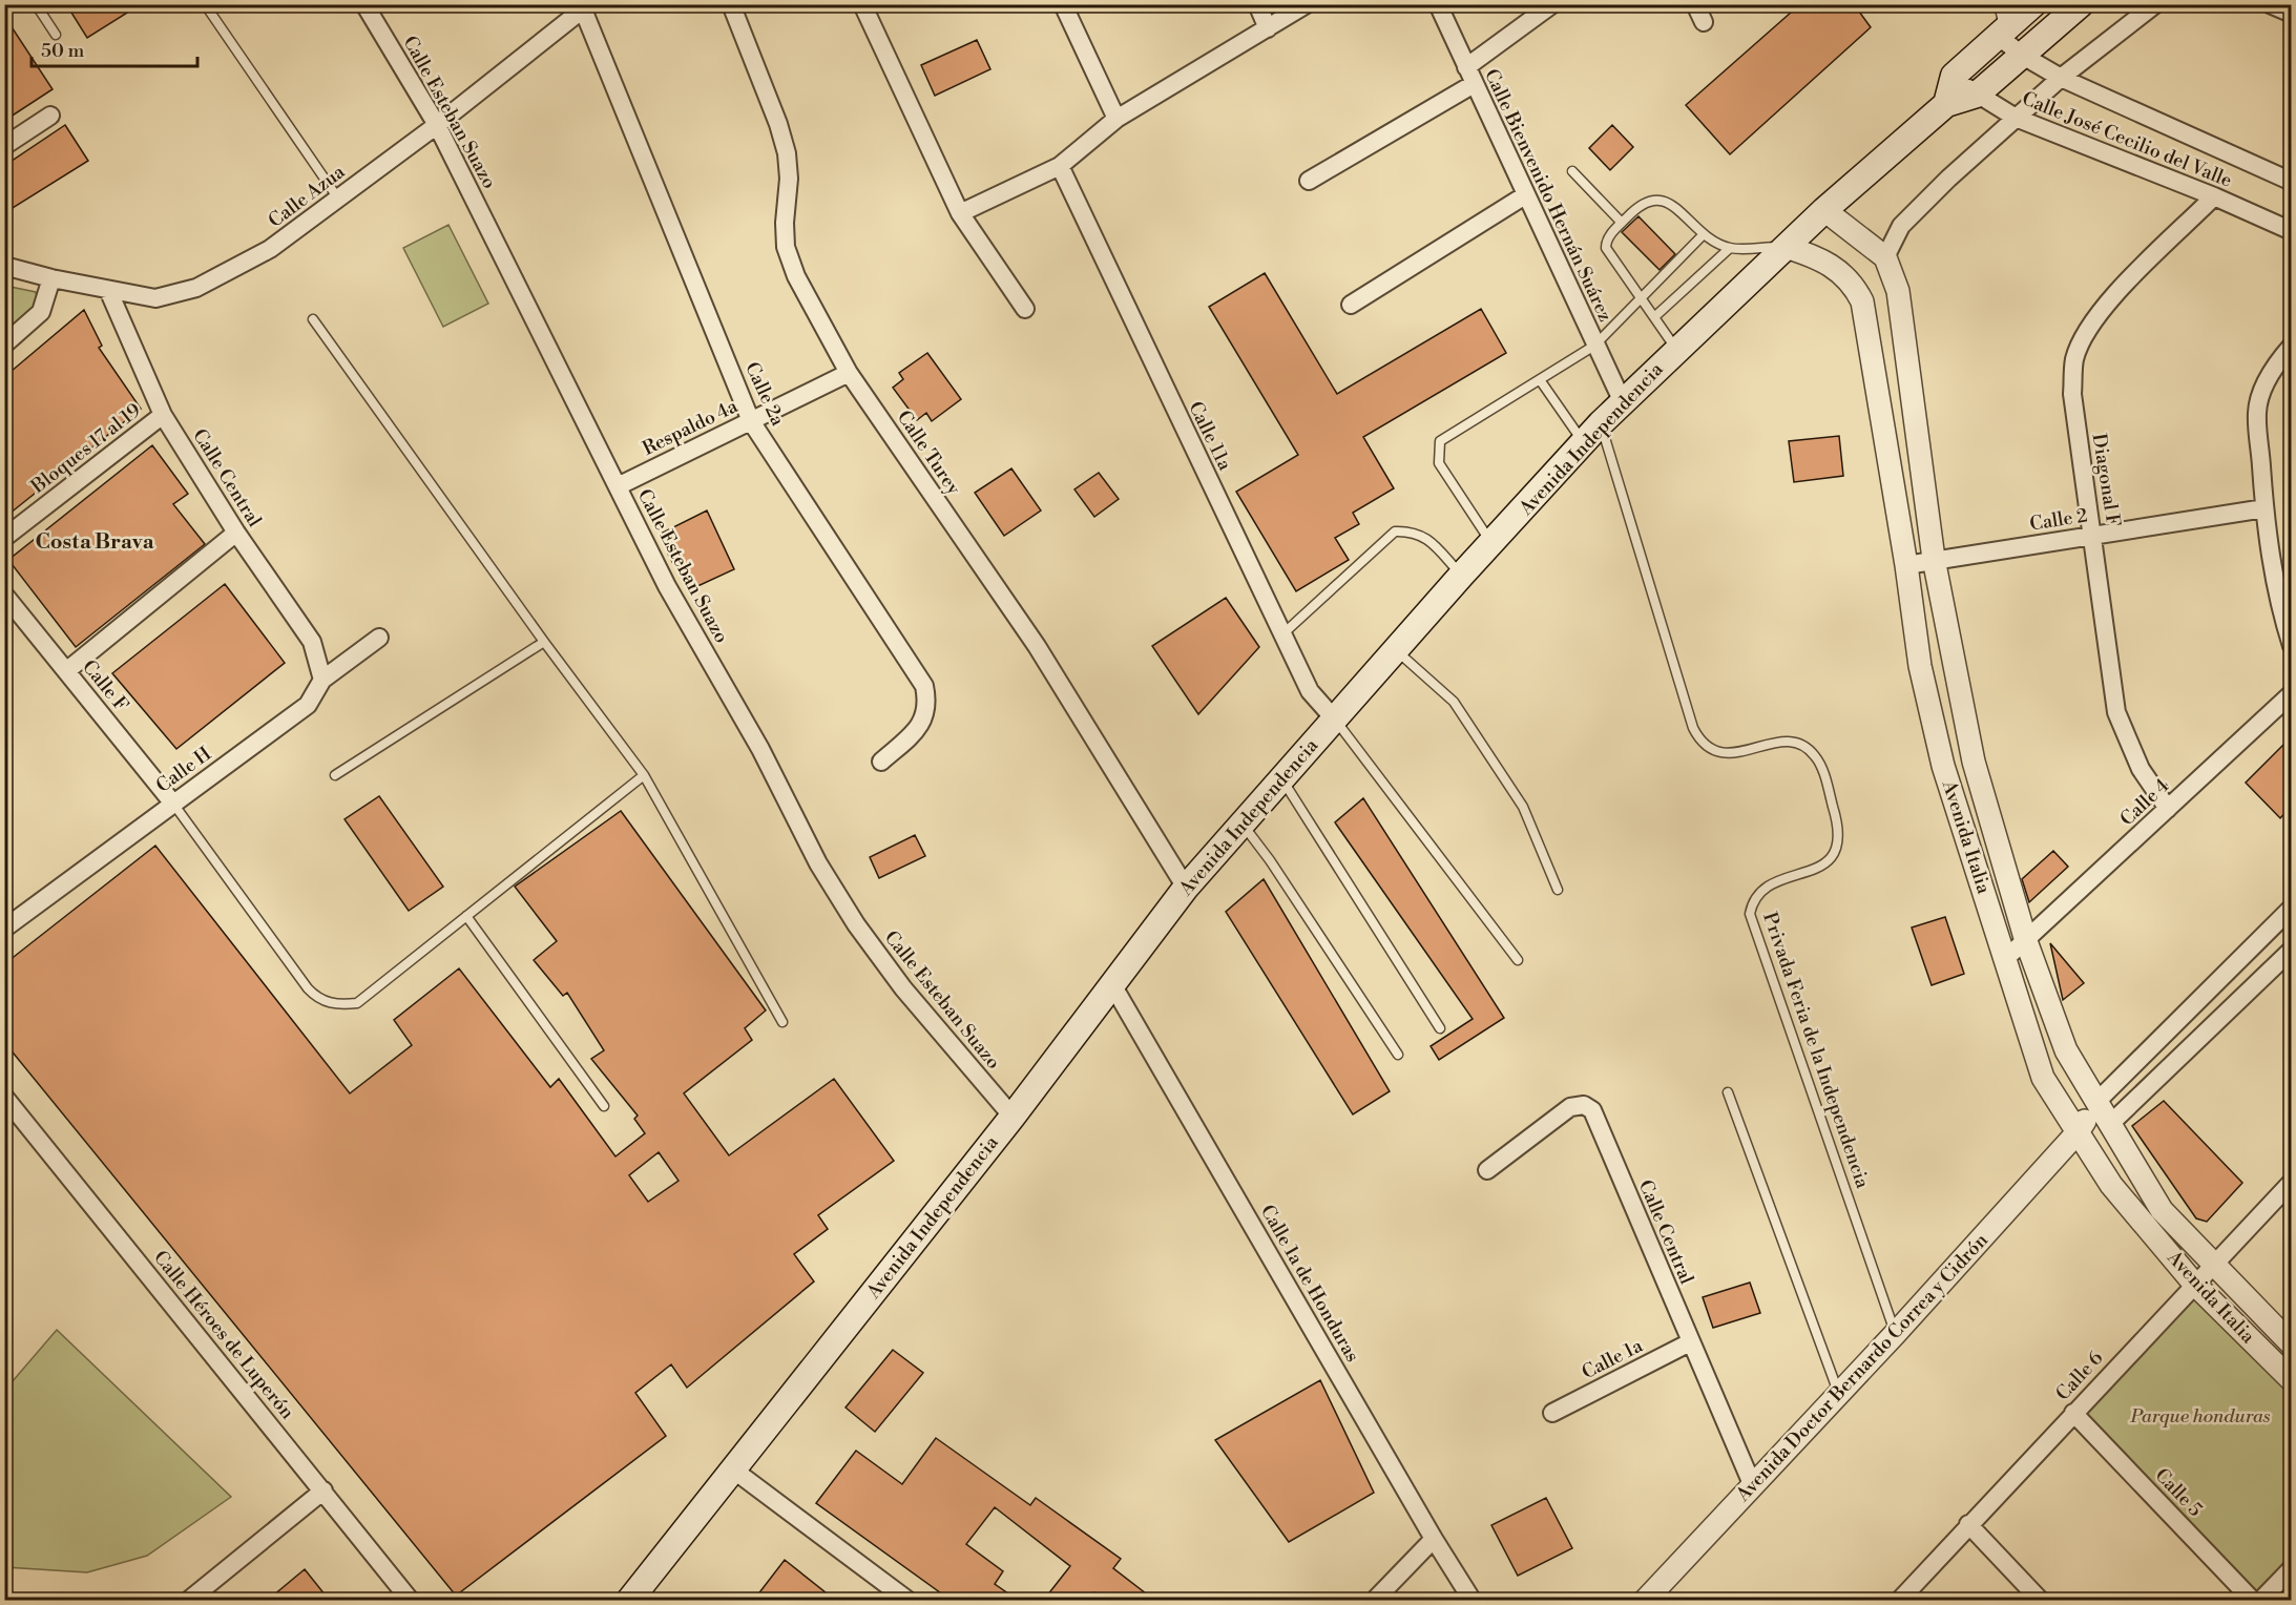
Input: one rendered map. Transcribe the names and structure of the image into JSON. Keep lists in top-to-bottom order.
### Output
{
  "streets": {
    "main road": ["Avenida Independencia"],
    "street": [
      "Calle Esteban Suazo",
      "Calle José Cecilio del Valle",
      "Calle Bienvenido Hernán Suárez",
      "Calle Azua",
      "Calle 2a",
      "Respaldo 4a",
      "Calle 11a",
      "Bloques 17 al 19",
      "Calle Turey",
      "Calle Central",
      "Diagonal F",
      "Calle 2",
      "Calle F",
      "Calle H",
      "Calle 4",
      "Avenida Italia",
      "Calle 1a de Honduras",
      "Calle Héroes de Luperón",
      "Calle 1a",
      "Avenida Doctor Bernardo Correa y Cidrón",
      "Calle 6",
      "Calle 5"
    ],
    "lane": ["Privada Feria de la Independencia"]
  },
  "crossings": [
    ["Calle Esteban Suazo", "Calle Azua"],
    ["Calle Esteban Suazo", "Respaldo 4a"],
    ["Calle Esteban Suazo", "Avenida Independencia"],
    ["Calle José Cecilio del Valle", "Avenida Independencia"],
    ["Calle José Cecilio del Valle", "Diagonal F"],
    ["Calle Bienvenido Hernán Suárez", "Avenida Independencia"],
    ["Calle Azua", "Calle 2a"],
    ["Calle Azua", "Calle Central"],
    ["Calle 2a", "Respaldo 4a"],
    ["Respaldo 4a", "Calle Turey"],
    ["Calle 11a", "Avenida Independencia"],
    ["Avenida Independencia", "Calle Turey"],
    ["Avenida Independencia", "Avenida Italia"],
    ["Avenida Independencia", "Privada Feria de la Independencia"],
    ["Avenida Independencia", "Calle 1a de Honduras"],
    ["Bloques 17 al 19", "Calle Central"],
    ["Calle Central", "Calle H"],
    ["Calle Central", "Calle 1a"],
    ["Calle Central", "Avenida Doctor Bernardo Correa y Cidrón"],
    ["Diagonal F", "Calle 2"],
    ["Diagonal F", "Calle 4"],
    ["Calle 2", "Avenida Italia"],
    ["Calle F", "Calle H"],
    ["Calle 4", "Avenida Italia"],
    ["Avenida Italia", "Avenida Doctor Bernardo Correa y Cidrón"],
    ["Avenida Italia", "Calle 6"],
    ["Privada Feria de la Independencia", "Avenida Doctor Bernardo Correa y Cidrón"],
    ["Calle 6", "Calle 5"]
  ],
  "districts": ["Costa Brava"],
  "parks": ["Parque honduras"],
  "scale_bar": "50 m"
}
